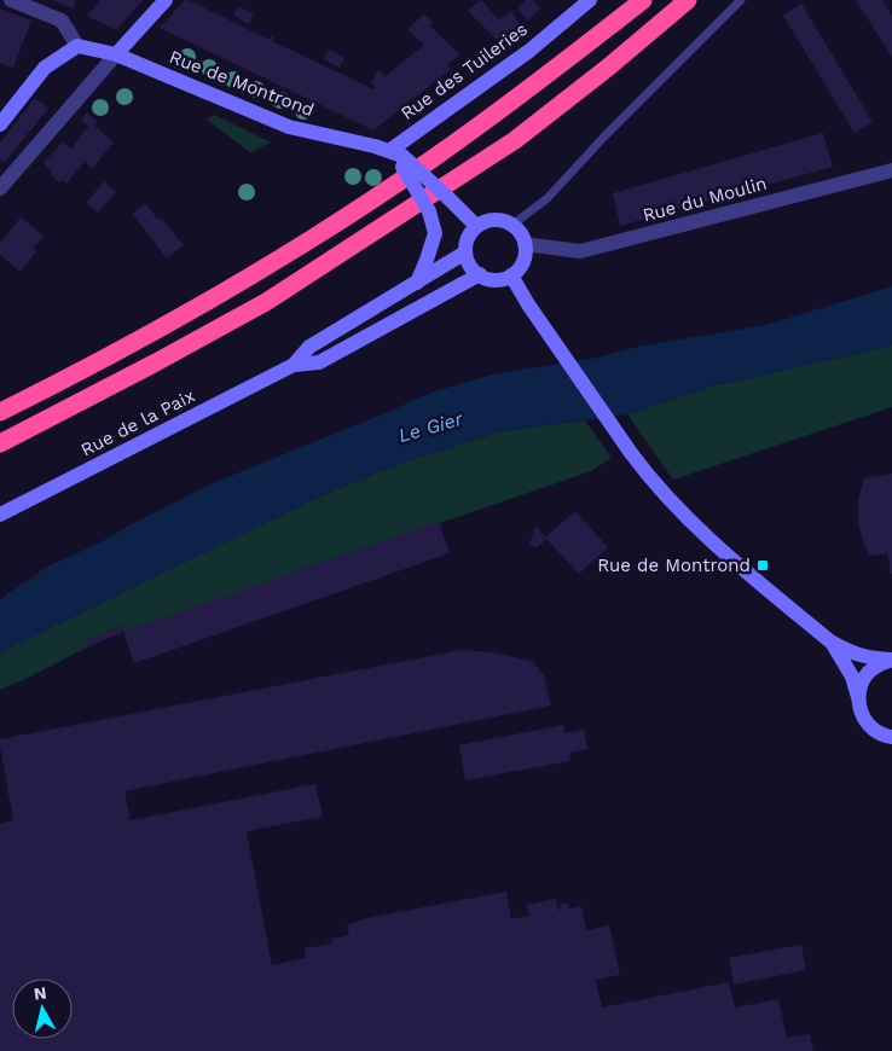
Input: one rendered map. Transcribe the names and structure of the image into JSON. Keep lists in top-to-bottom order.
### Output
{
  "streets": {
    "main road": ["Rue des Tuileries", "Rue de Montrond", "Rue de la Paix"],
    "street": ["Rue du Moulin"]
  },
  "crossings": [
    ["Rue des Tuileries", "Rue de Montrond"],
    ["Rue de Montrond", "Rue du Moulin"],
    ["Rue de Montrond", "Rue de la Paix"],
    ["Rue du Moulin", "Rue de la Paix"]
  ],
  "water": ["Le Gier"],
  "places": {
    "transit": ["Rue de Montrond"]
  },
  "north": "top"
}
